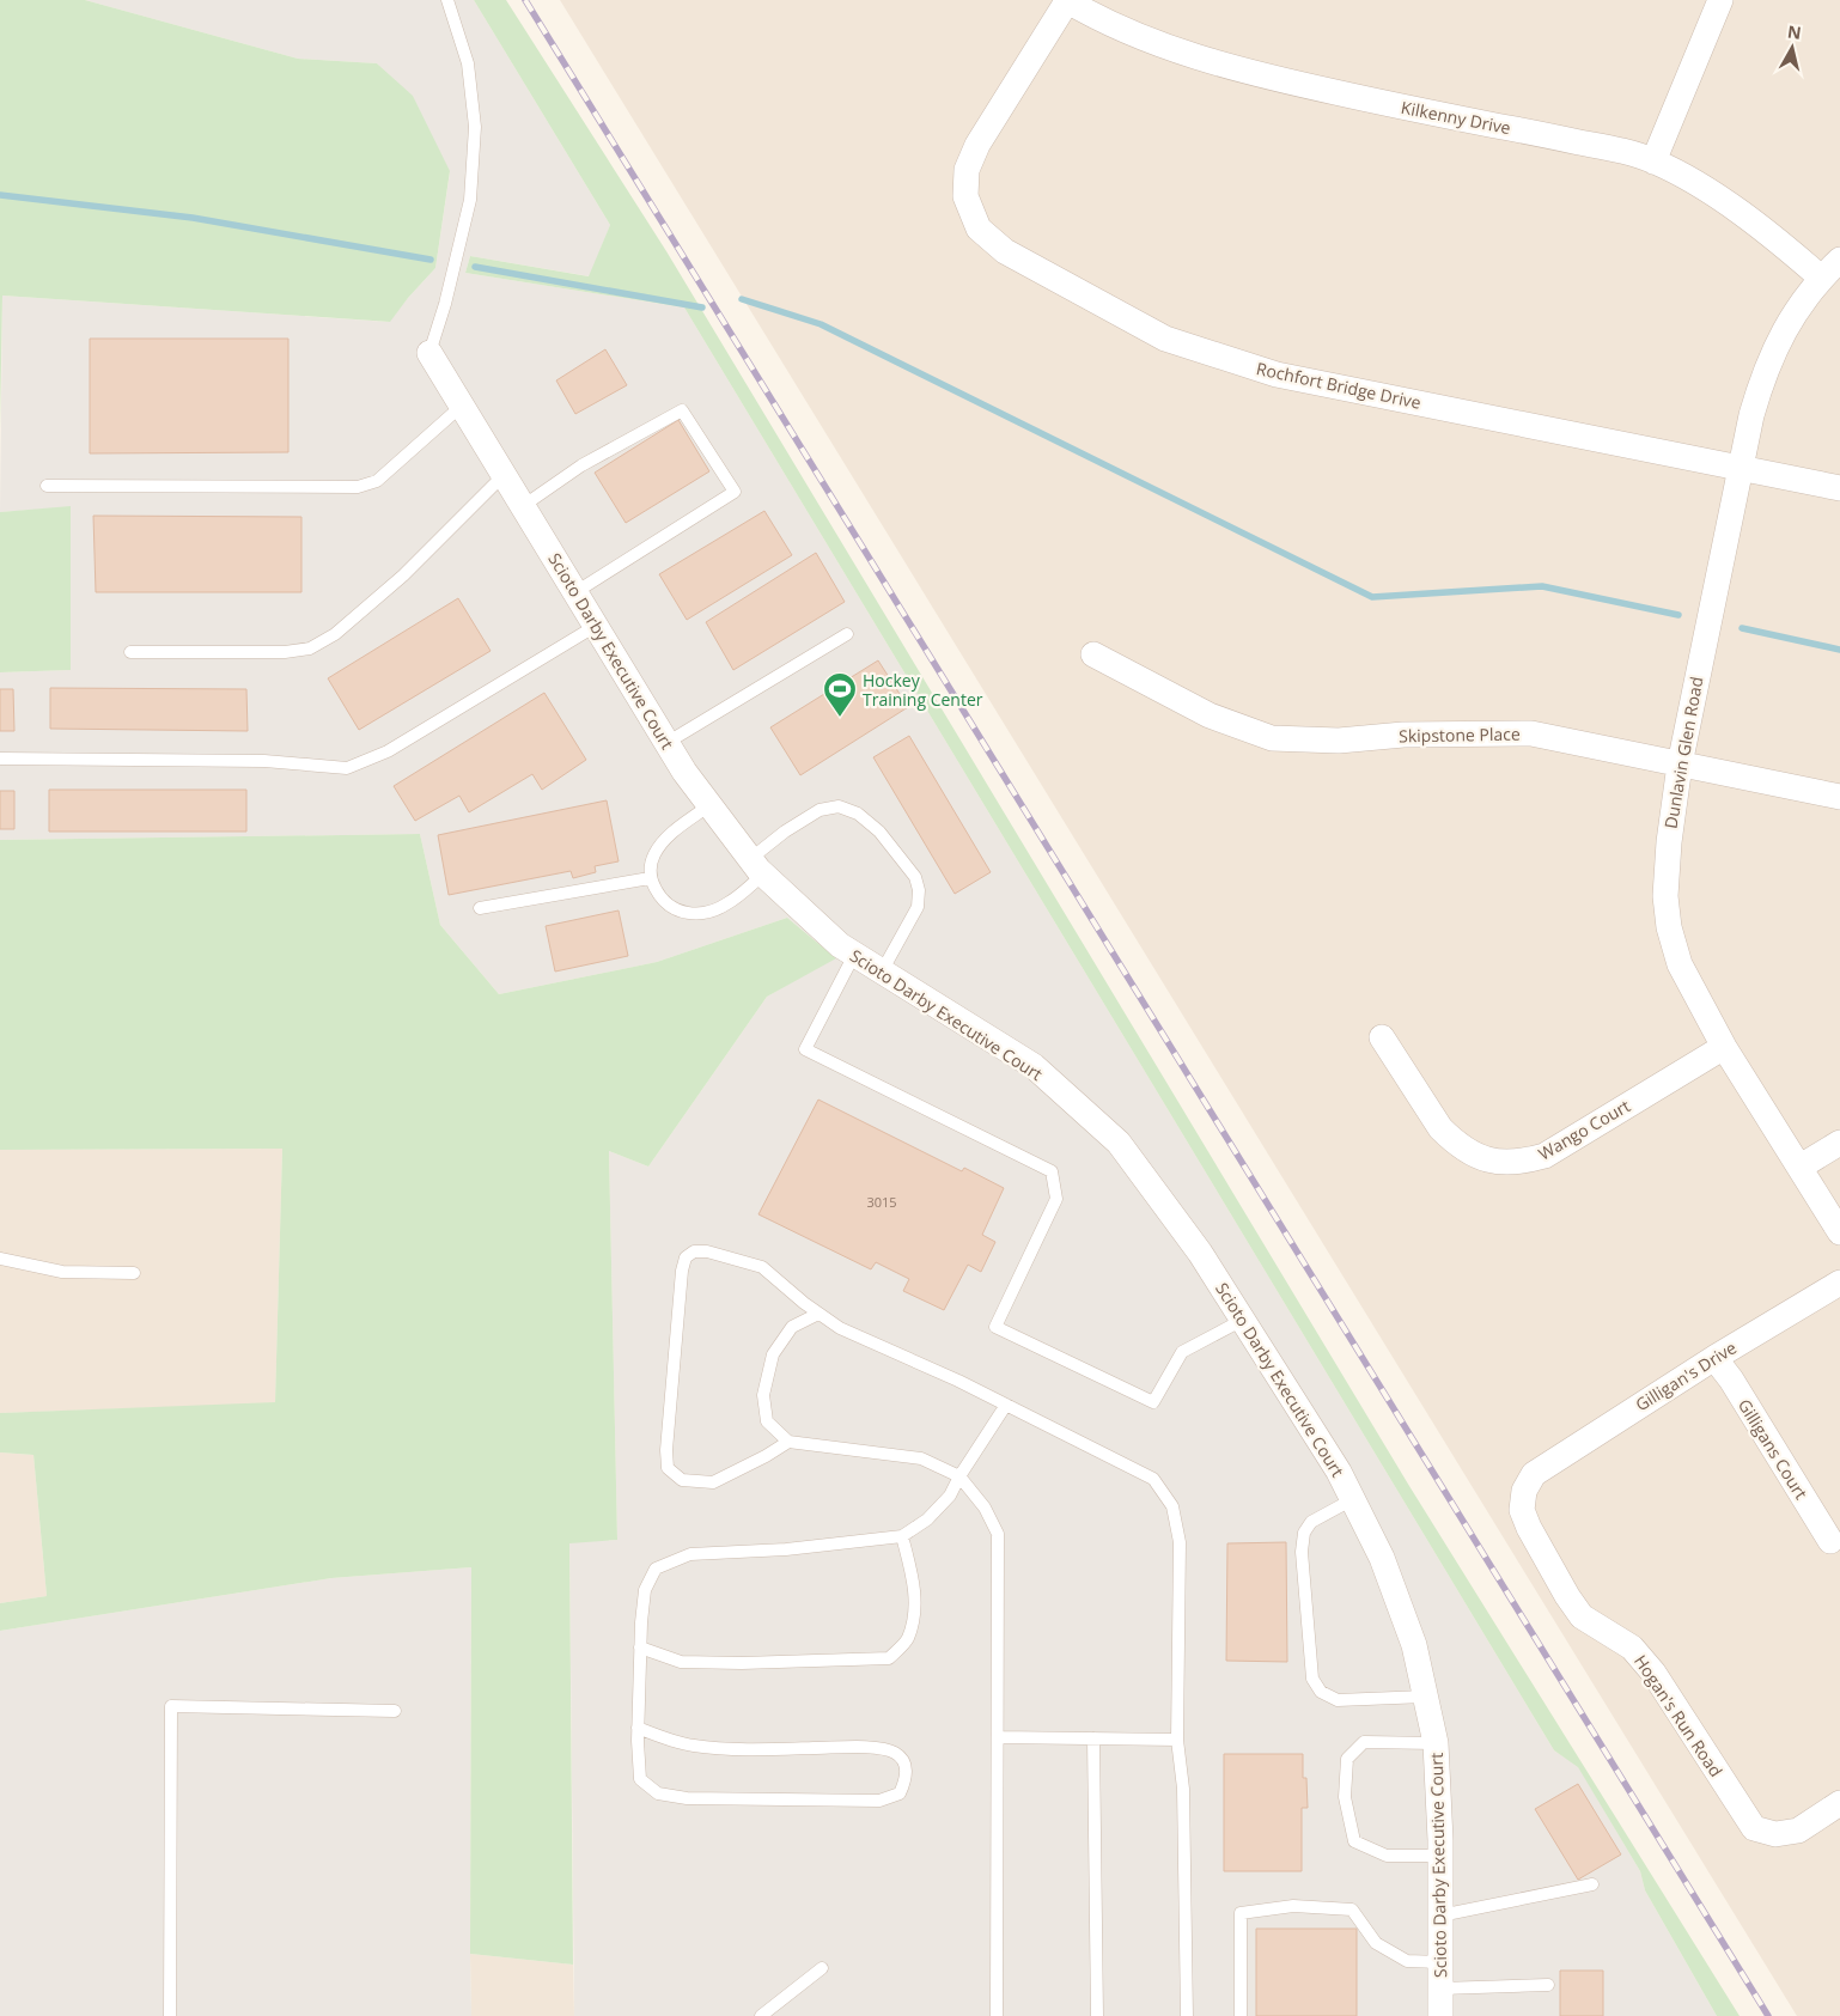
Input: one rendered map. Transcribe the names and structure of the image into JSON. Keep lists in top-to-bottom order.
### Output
{
  "streets": {
    "street": [
      "Kilkenny Drive",
      "Rochfort Bridge Drive",
      "Scioto Darby Executive Court",
      "Skipstone Place",
      "Dunlavin Glen Road",
      "Wango Court",
      "Gilligan's Drive",
      "Gilligans Court",
      "Hogan's Run Road"
    ]
  },
  "crossings": [
    ["Kilkenny Drive", "Rochfort Bridge Drive"],
    ["Kilkenny Drive", "Dunlavin Glen Road"],
    ["Rochfort Bridge Drive", "Dunlavin Glen Road"],
    ["Skipstone Place", "Dunlavin Glen Road"],
    ["Dunlavin Glen Road", "Wango Court"],
    ["Gilligan's Drive", "Gilligans Court"],
    ["Gilligan's Drive", "Hogan's Run Road"]
  ],
  "places": {
    "sports": ["Hockey Training Center"]
  },
  "house_numbers": ["3015"],
  "north": "top"
}
